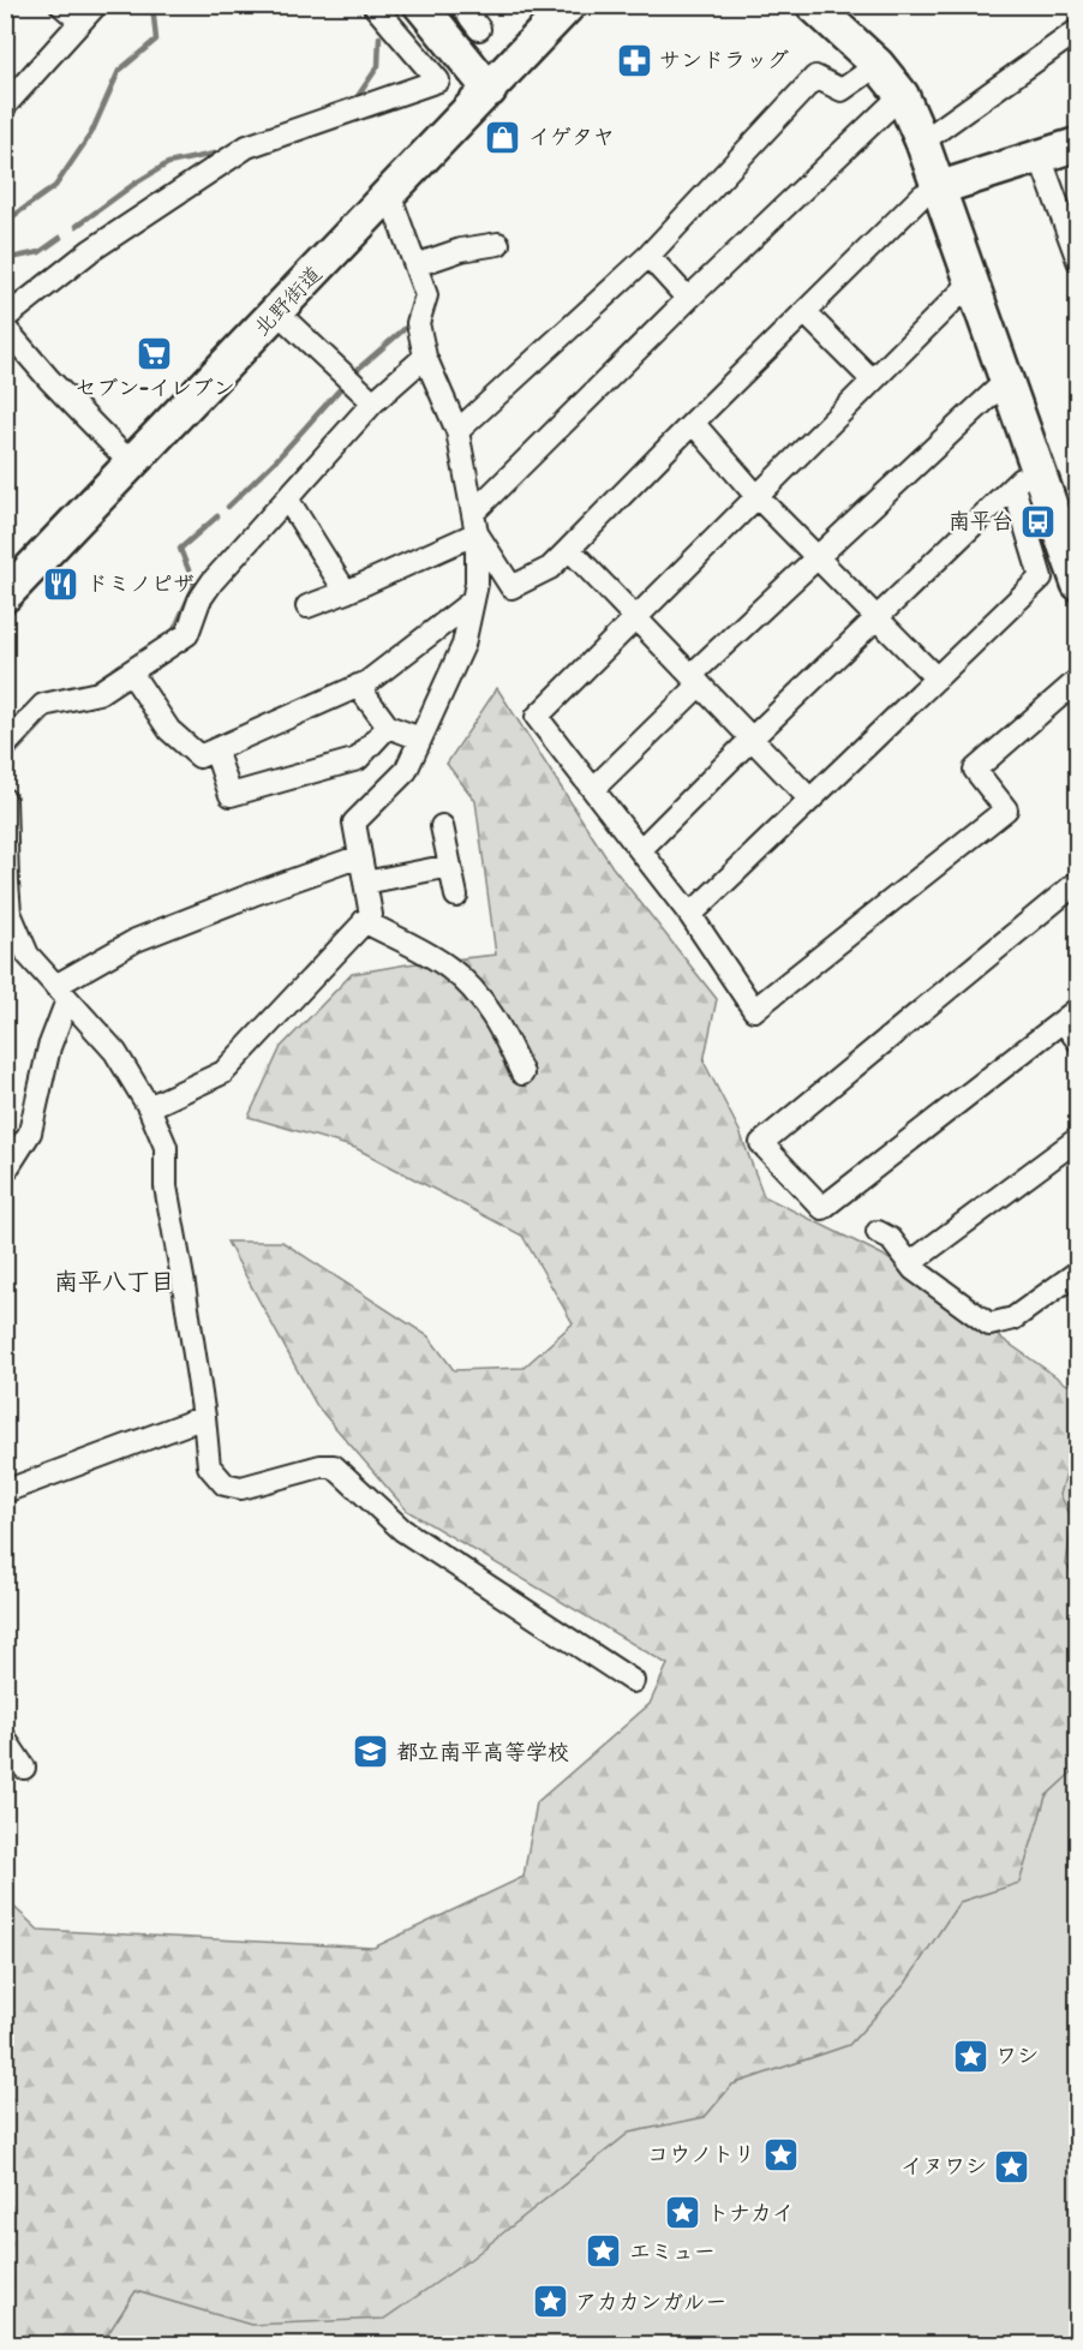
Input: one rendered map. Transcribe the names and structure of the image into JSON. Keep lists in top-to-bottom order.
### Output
{
  "streets": {
    "street": ["北野街道"]
  },
  "districts": ["南平八丁目"],
  "places": {
    "pharmacy": ["サンドラッグ"],
    "shop": ["イゲタヤ"],
    "supermarket": ["セブン-イレブン"],
    "bus stop": ["南平台"],
    "restaurant": ["ドミノピザ"],
    "school or university": ["都立南平高等学校"],
    "place": [
      "ワシ",
      "コウノトリ",
      "イヌワシ",
      "トナカイ",
      "エミュー",
      "アカカンガルー"
    ]
  }
}
